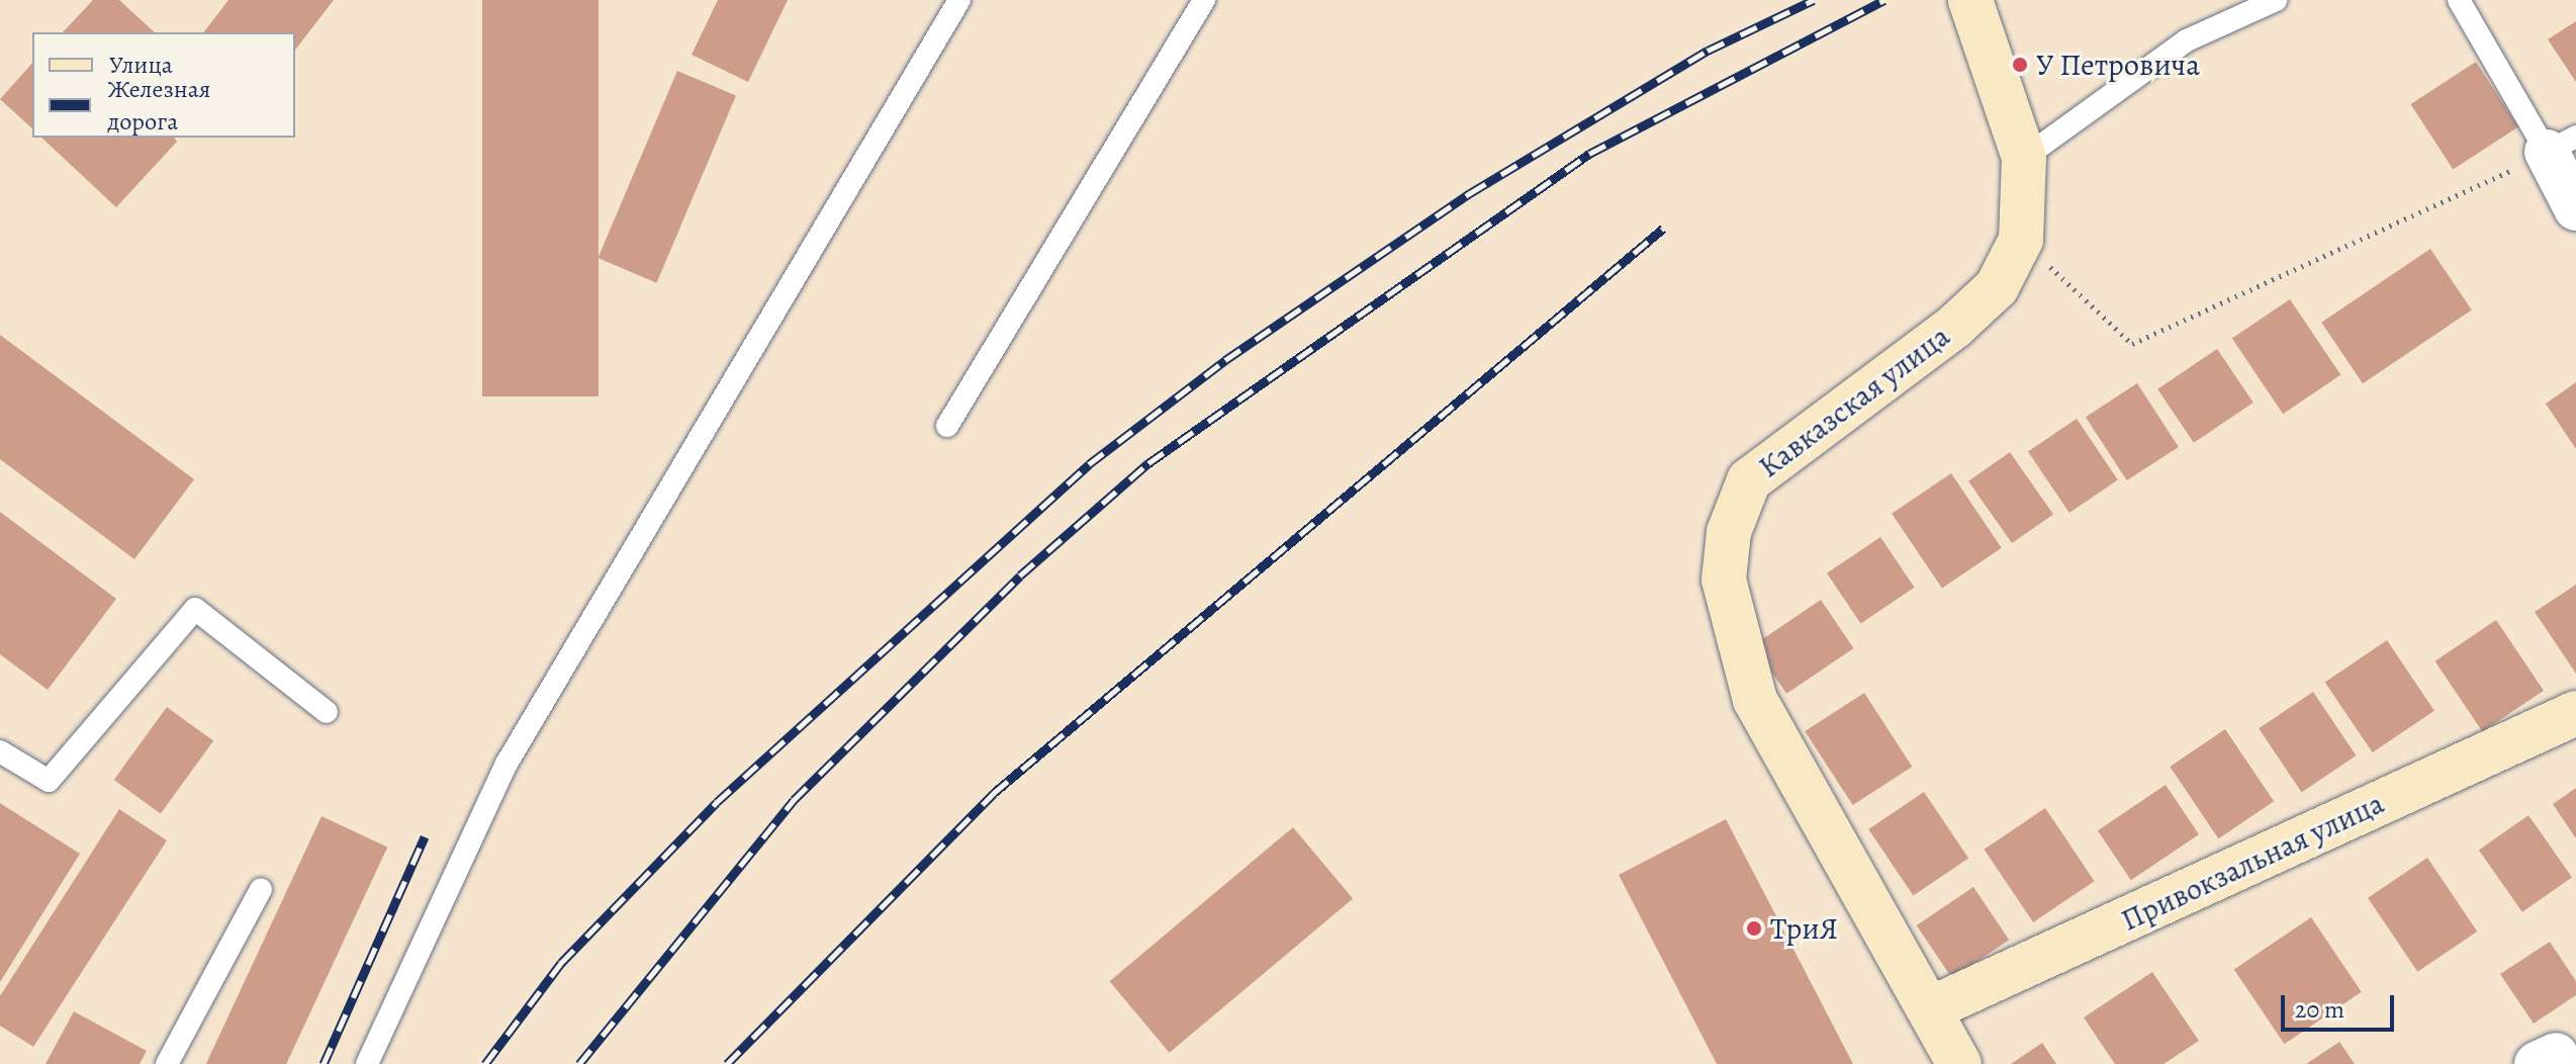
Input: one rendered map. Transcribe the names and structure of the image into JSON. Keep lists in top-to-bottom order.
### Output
{
  "streets": {
    "main road": ["Кавказская улица", "Привокзальная улица"]
  },
  "crossings": [
    ["Кавказская улица", "Привокзальная улица"]
  ],
  "places": ["У Петровича", "ТриЯ"],
  "legend": ["Улица", "Железная дорога"],
  "scale_bar": "20 m"
}
